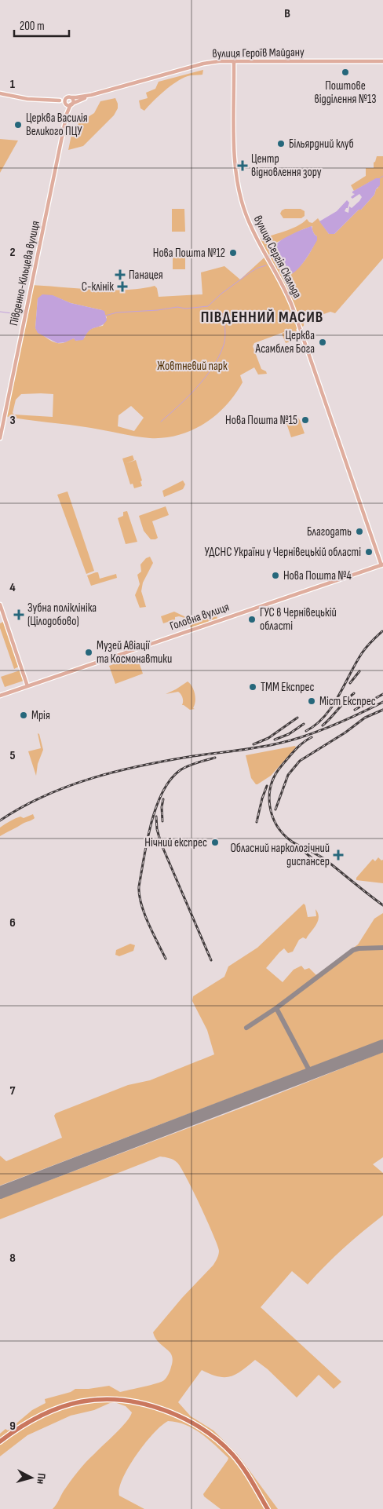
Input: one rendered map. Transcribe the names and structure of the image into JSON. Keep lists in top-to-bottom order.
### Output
{
  "streets": {
    "main road": [
      "вулиця Героїв Майдану",
      "вулиця Сергія Скальда",
      "Південно-Кільцева вулиця",
      "Головна вулиця"
    ]
  },
  "crossings": [
    ["вулиця Героїв Майдану", "вулиця Сергія Скальда"],
    ["вулиця Сергія Скальда", "Головна вулиця"]
  ],
  "districts": ["ПІВДЕННИЙ МАСИВ"],
  "parks": ["Жовтневий парк"],
  "places": {
    "other": [
      "Поштове відділення №13",
      "Церква Василія Великого ПЦУ",
      "Більярдний клуб",
      "Нова Пошта №12",
      "Церква Асамблея Бога",
      "Нова Пошта №15",
      "Благодать",
      "УДСНС України у Чернівецькій області",
      "Нова Пошта №4",
      "ГУС в Чернівецькій області",
      "Музей Авіації та Космонавтики",
      "ТММ Експрес",
      "Міст Експрес",
      "Мрія",
      "Нічний експрес"
    ],
    "health": [
      "Центр відновлення зору",
      "Панацея",
      "С-клінік",
      "Зубна поліклініка (Цілодобово)",
      "Обласний наркологічний диспансер"
    ]
  },
  "scale_bar": "200 m",
  "north": "right",
  "grid": {
    "columns": ["B"],
    "rows": [
      "1",
      "2",
      "3",
      "4",
      "5",
      "6",
      "7",
      "8",
      "9"
    ]
  }
}
